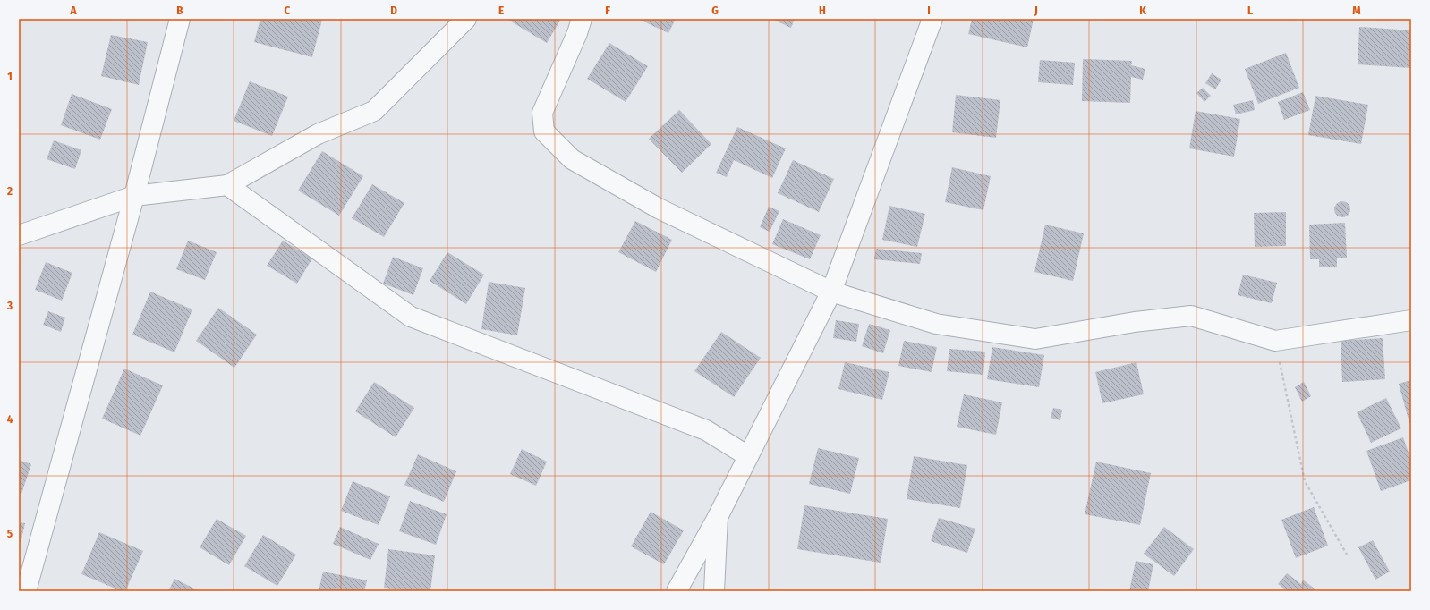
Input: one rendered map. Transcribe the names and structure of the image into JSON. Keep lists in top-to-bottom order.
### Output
{
  "grid": {
    "columns": [
      "A",
      "B",
      "C",
      "D",
      "E",
      "F",
      "G",
      "H",
      "I",
      "J",
      "K",
      "L",
      "M"
    ],
    "rows": [
      "1",
      "2",
      "3",
      "4",
      "5"
    ]
  }
}
